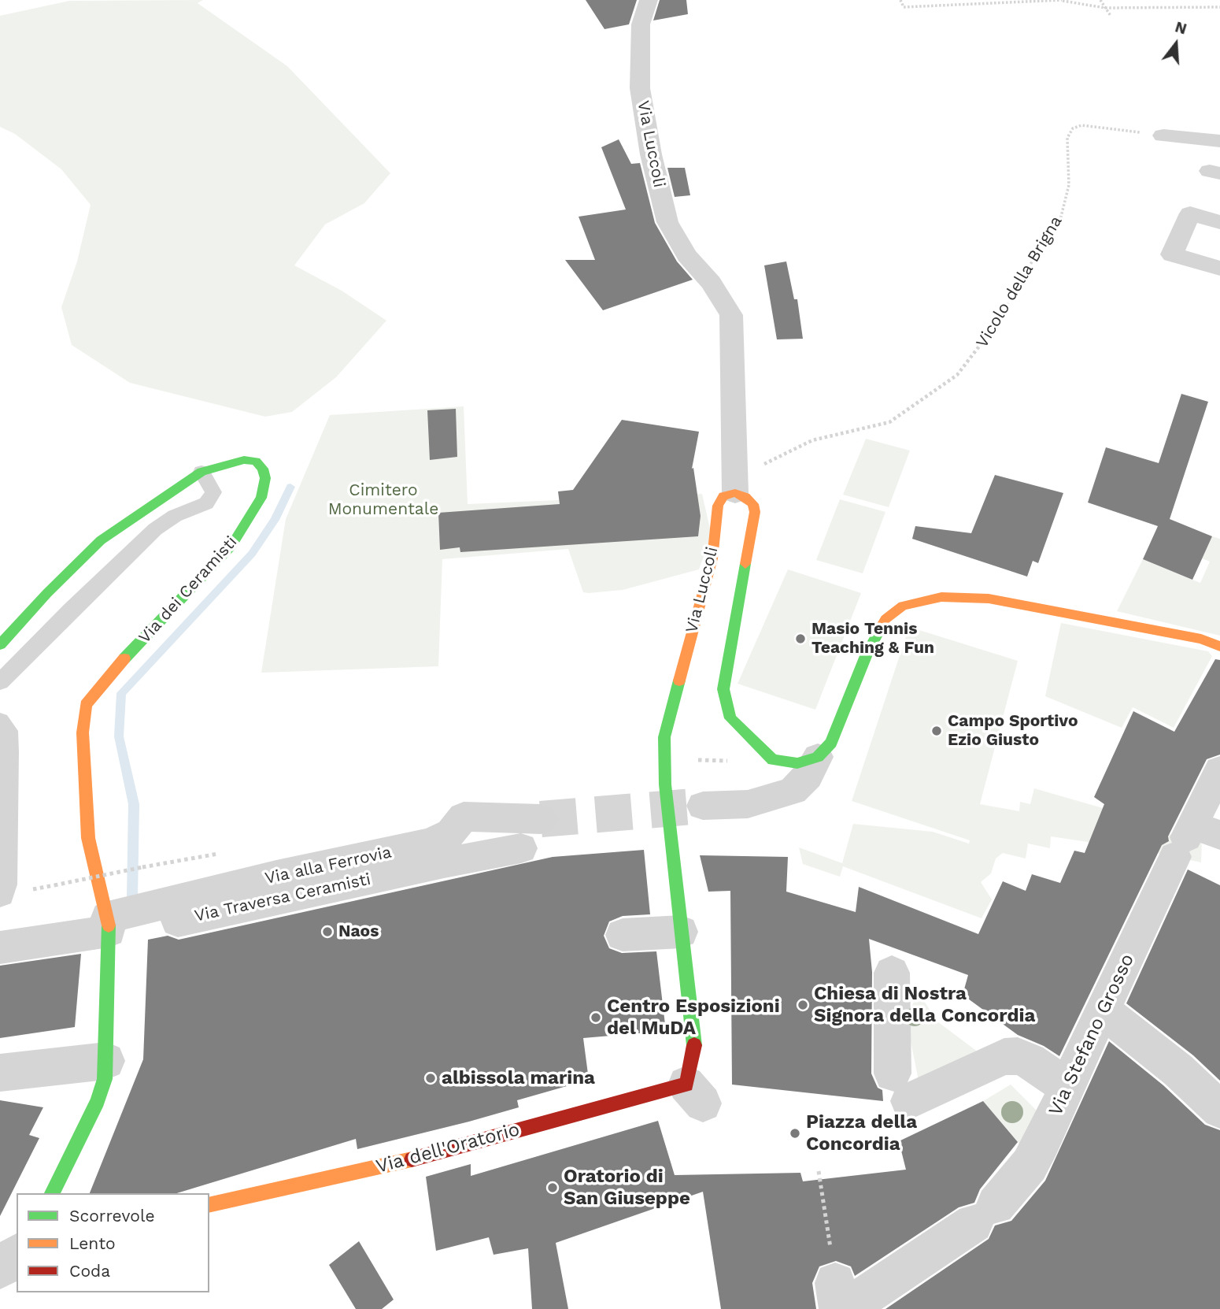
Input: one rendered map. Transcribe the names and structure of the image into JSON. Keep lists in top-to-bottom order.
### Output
{
  "streets": {
    "street": [
      "Via Luccoli",
      "Via dei Ceramisti",
      "Via alla Ferrovia",
      "Via Traversa Ceramisti",
      "Via Stefano Grosso",
      "Via dell'Oratorio"
    ],
    "path": ["Vicolo della Brigna"]
  },
  "crossings": [
    ["Via Luccoli", "Vicolo della Brigna"],
    ["Via Luccoli", "Via dell'Oratorio"],
    ["Via dei Ceramisti", "Via alla Ferrovia"],
    ["Via dei Ceramisti", "Via Traversa Ceramisti"],
    ["Via alla Ferrovia", "Via Traversa Ceramisti"]
  ],
  "parks": ["Cimitero Monumentale"],
  "places": [
    "Masio Tennis Teaching & Fun",
    "Campo Sportivo Ezio Giusto",
    "Naos",
    "Chiesa di Nostra Signora della Concordia",
    "Centro Esposizioni del MuDA",
    "albissola marina",
    "Piazza della Concordia",
    "Oratorio di San Giuseppe"
  ],
  "legend": ["Scorrevole", "Lento", "Coda"],
  "north": "top"
}
